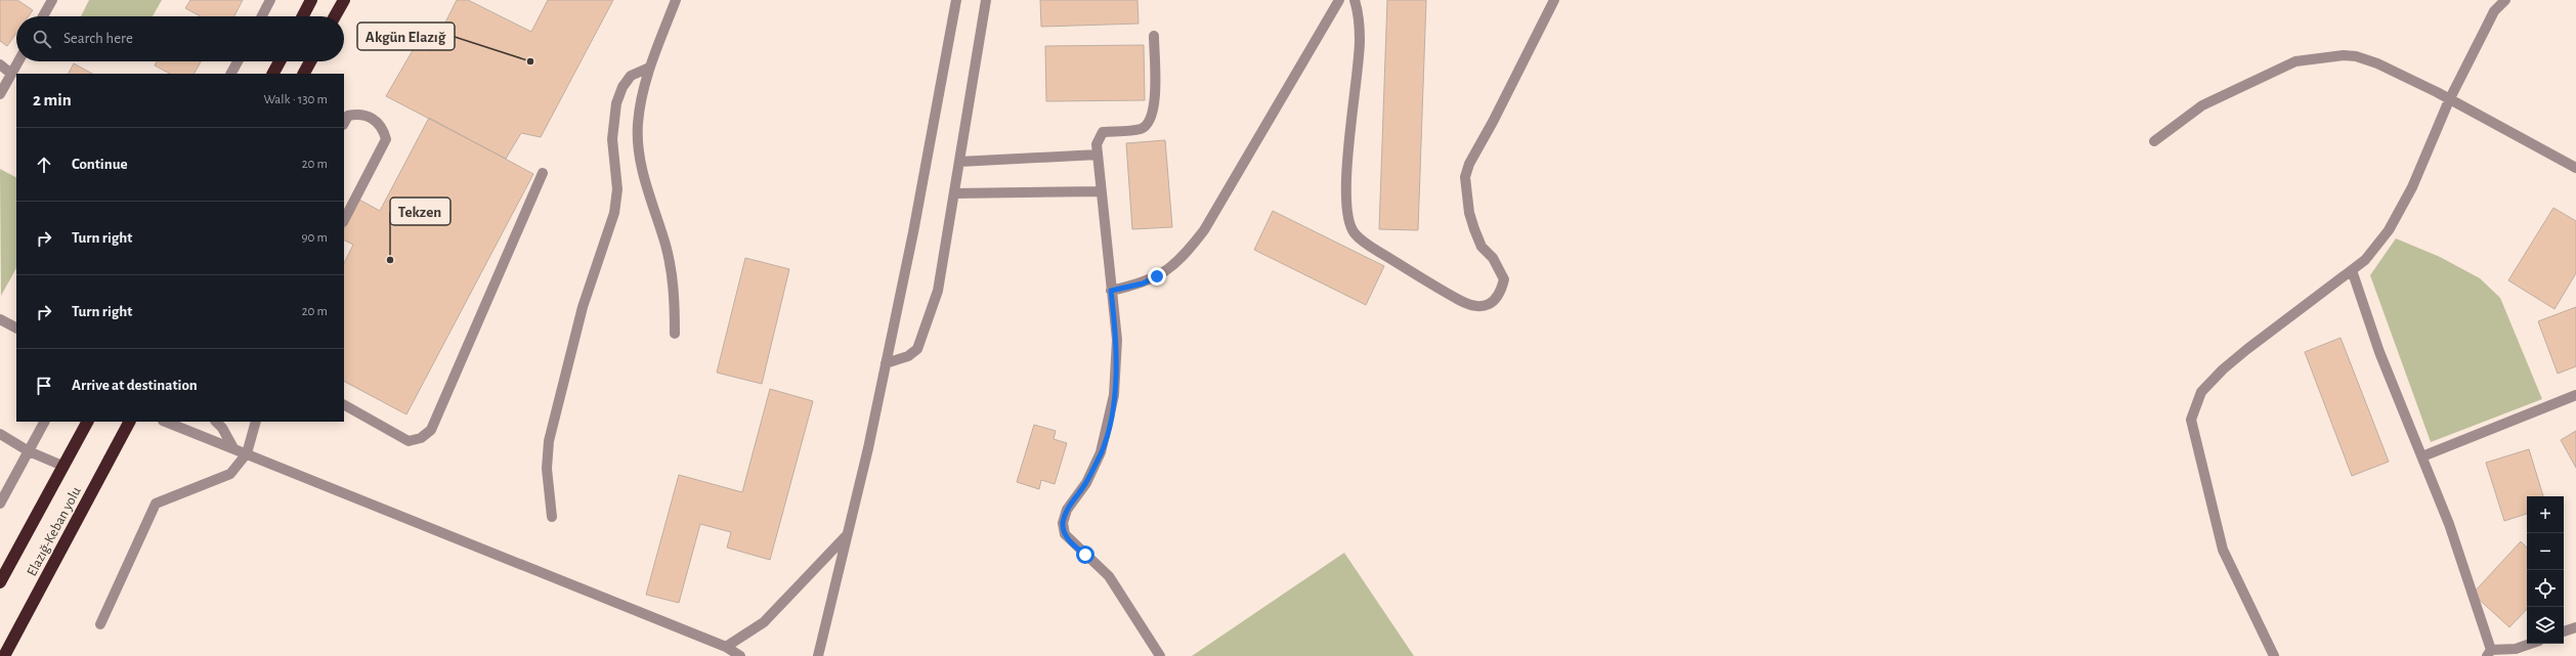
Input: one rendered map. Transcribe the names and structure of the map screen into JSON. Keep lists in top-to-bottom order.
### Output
{
  "streets": {
    "highway": ["Elazığ-Keban yolu"]
  },
  "places": ["Akgün Elazığ", "Tekzen"],
  "page": {
    "search": "Search here",
    "heading": ["2 min", "Walk · 130 m"],
    "list": [
      ["Continue", "20 m"],
      ["Turn right", "90 m"],
      ["Turn right", "20 m"],
      "Arrive at destination"
    ],
    "map_buttons": ["+", "−"]
  }
}
